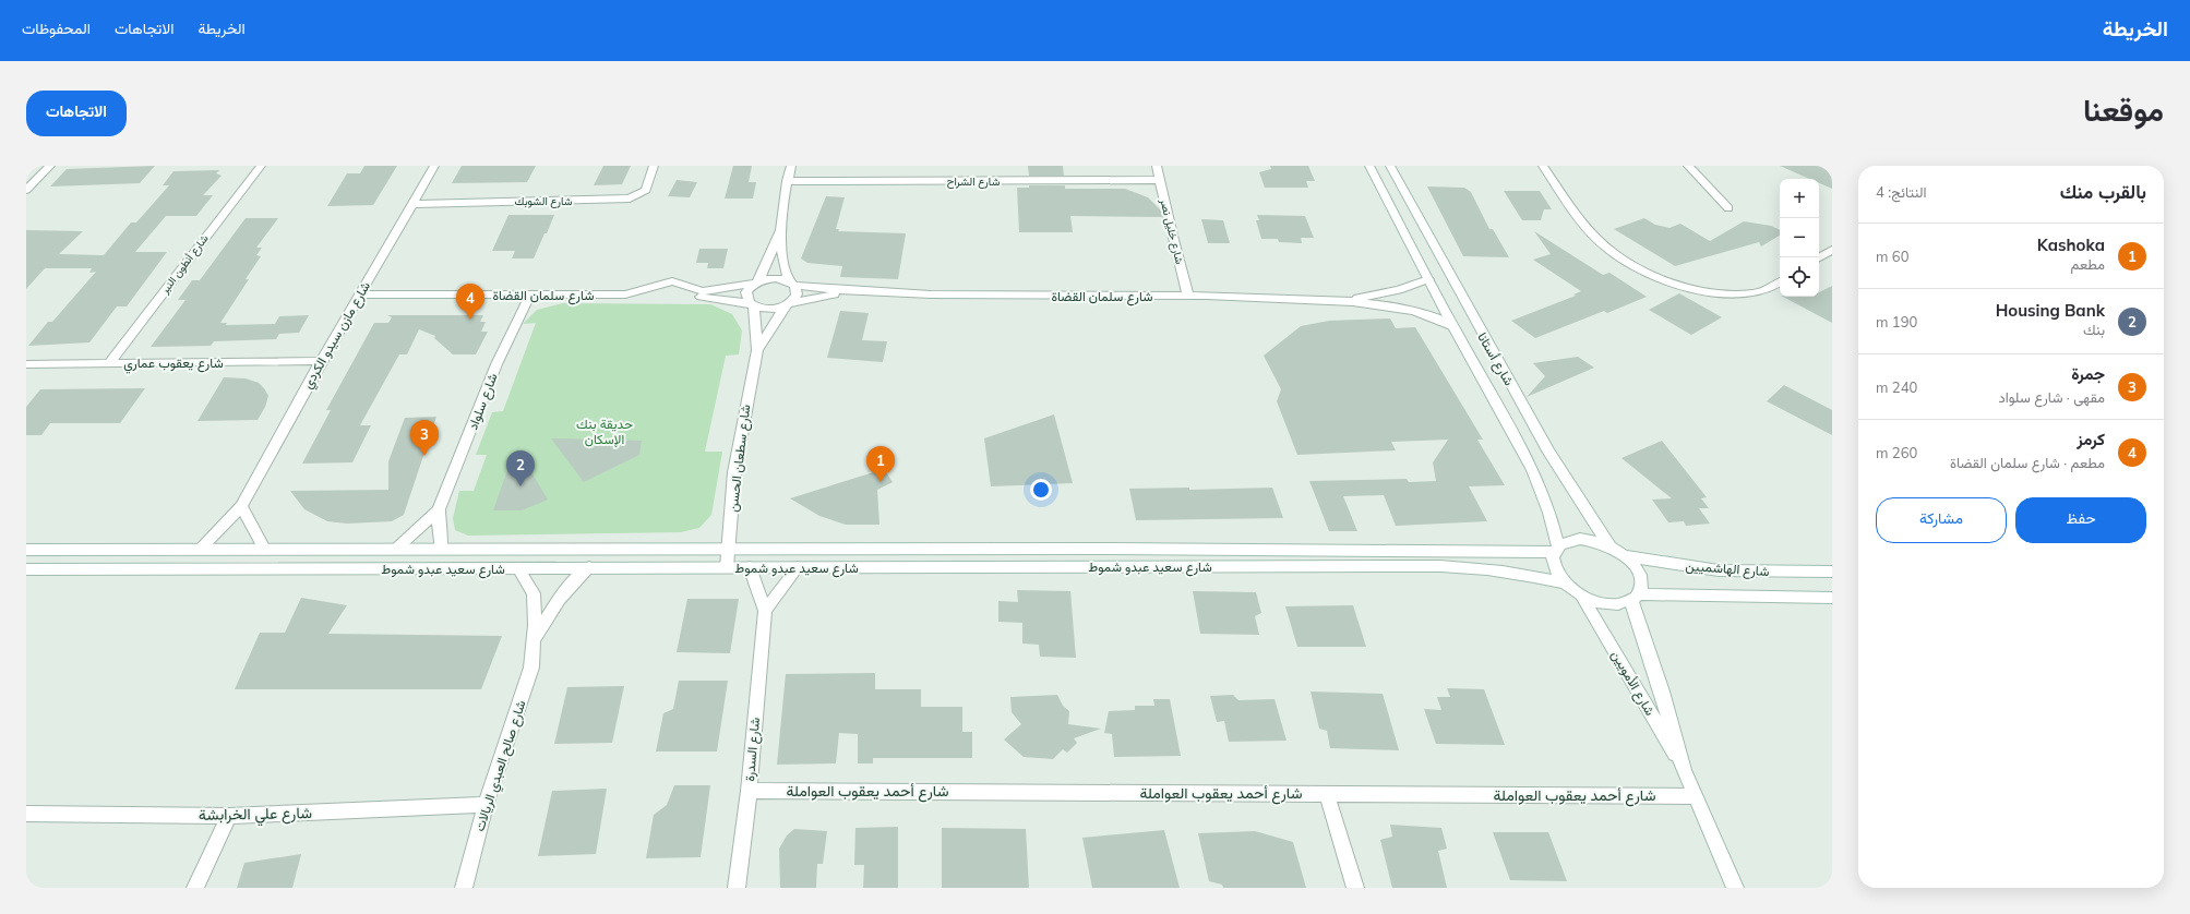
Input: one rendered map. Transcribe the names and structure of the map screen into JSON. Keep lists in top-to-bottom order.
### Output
{
  "streets": {
    "street": [
      "شارع الشراح",
      "شارع الشوبك",
      "شارع خليل نصر",
      "شارع أنطون النبر",
      "شارع سلمان القضاة",
      "شارع مازن سيدو الكردي",
      "شارع أستانا",
      "شارع يعقوب عماري",
      "شارع سلواد",
      "شارع سطعان الحسن",
      "شارع سعيد عبدو شموط",
      "شارع الهاشميين",
      "شارع الأمويين",
      "شارع السدرة",
      "شارع صالح العبدي الريالات",
      "شارع أحمد يعقوب العواملة",
      "شارع علي الخرابشة"
    ]
  },
  "crossings": [
    ["شارع الشراح", "شارع خليل نصر"],
    ["شارع الشوبك", "شارع مازن سيدو الكردي"],
    ["شارع خليل نصر", "شارع سلمان القضاة"],
    ["شارع أنطون النبر", "شارع يعقوب عماري"],
    ["شارع سلمان القضاة", "شارع مازن سيدو الكردي"],
    ["شارع سلمان القضاة", "شارع أستانا"],
    ["شارع سلمان القضاة", "شارع سلواد"],
    ["شارع سلمان القضاة", "شارع سطعان الحسن"],
    ["شارع مازن سيدو الكردي", "شارع يعقوب عماري"],
    ["شارع مازن سيدو الكردي", "شارع سعيد عبدو شموط"],
    ["شارع أستانا", "شارع سعيد عبدو شموط"],
    ["شارع أستانا", "شارع الهاشميين"],
    ["شارع أستانا", "شارع الأمويين"],
    ["شارع سلواد", "شارع سعيد عبدو شموط"],
    ["شارع سطعان الحسن", "شارع سعيد عبدو شموط"],
    ["شارع سعيد عبدو شموط", "شارع الهاشميين"],
    ["شارع سعيد عبدو شموط", "شارع الأمويين"],
    ["شارع سعيد عبدو شموط", "شارع السدرة"],
    ["شارع سعيد عبدو شموط", "شارع صالح العبدي الريالات"],
    ["شارع الهاشميين", "شارع الأمويين"],
    ["شارع الأمويين", "شارع أحمد يعقوب العواملة"],
    ["شارع السدرة", "شارع أحمد يعقوب العواملة"],
    ["شارع صالح العبدي الريالات", "شارع علي الخرابشة"]
  ],
  "parks": ["حديقة بنك الإسكان"],
  "page": {
    "header": "الخريطة",
    "nav": ["الخريطة", "الاتجاهات", "المحفوظات"],
    "title": "موقعنا",
    "buttons": [
      "الاتجاهات",
      ["حفظ", "مشاركة"]
    ],
    "heading": ["بالقرب منك", "النتائج: 4"],
    "map_buttons": ["+", "−"],
    "list": [
      {
        "mark": "1",
        "name": "Kashoka",
        "note": "مطعم",
        "value": "60 m"
      },
      {
        "mark": "2",
        "name": "Housing Bank",
        "note": "بنك",
        "value": "190 m"
      },
      {
        "mark": "3",
        "name": "جمرة",
        "note": "مقهى · شارع سلواد",
        "value": "240 m"
      },
      {
        "mark": "4",
        "name": "كرمز",
        "note": "مطعم · شارع سلمان القضاة",
        "value": "260 m"
      }
    ],
    "pins": [
      "4",
      "3",
      "1",
      "2"
    ]
  }
}
